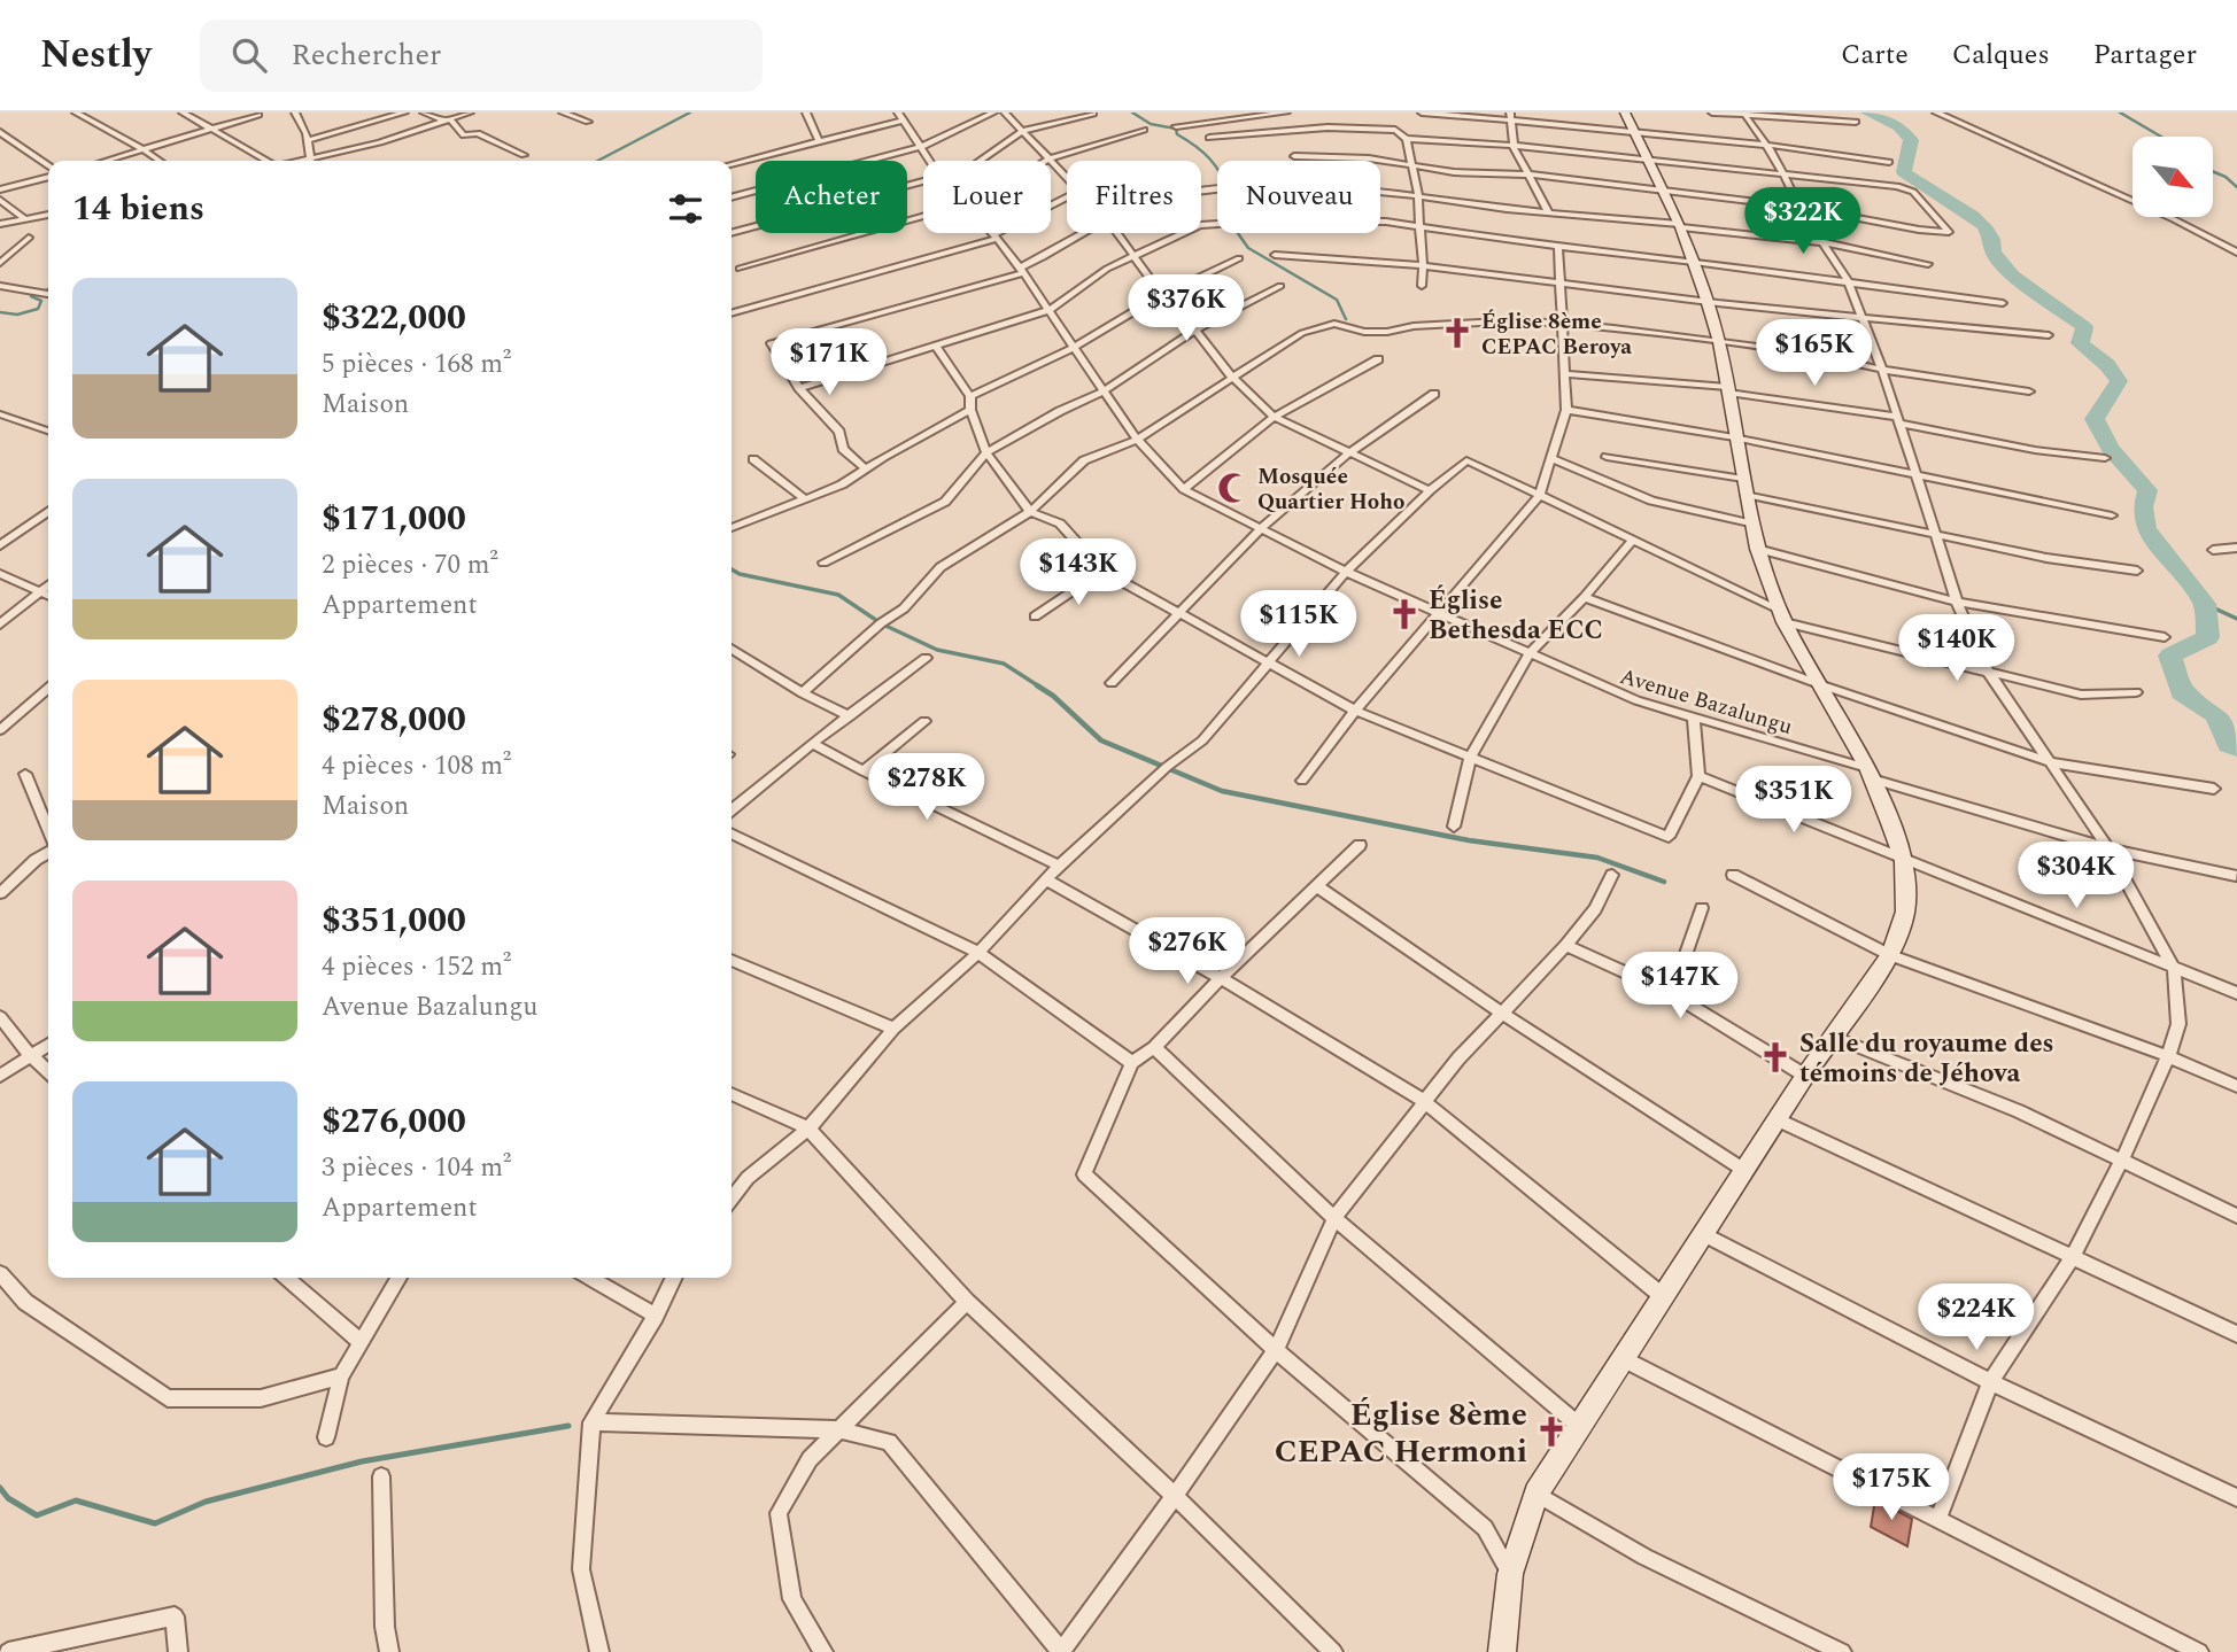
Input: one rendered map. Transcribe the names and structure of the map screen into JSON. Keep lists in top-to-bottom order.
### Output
{
  "streets": {
    "street": ["Avenue Bazalungu"]
  },
  "places": {
    "church": [
      "Église 8ème CEPAC Beroya",
      "Église Bethesda ECC",
      "Salle du royaume des témoins de Jéhova",
      "Église 8ème CEPAC Hermoni"
    ],
    "mosque": ["Mosquée Quartier Hoho"]
  },
  "north": "bottom right",
  "page": {
    "header": "Nestly",
    "search": "Rechercher",
    "nav": ["Carte", "Calques", "Partager"],
    "chip": [
      "Acheter",
      "Louer",
      "Filtres",
      "Nouveau"
    ],
    "heading": "14 biens",
    "price": [
      "$322K",
      "$376K",
      "$165K",
      "$171K",
      "$143K",
      "$115K",
      "$140K",
      "$278K",
      "$351K",
      "$304K",
      "$276K",
      "$147K",
      "$224K",
      "$175K"
    ],
    "list": [
      {
        "name": "$322,000",
        "note": "5 pièces · 168 m² · Maison"
      },
      {
        "name": "$171,000",
        "note": "2 pièces · 70 m² · Appartement"
      },
      {
        "name": "$278,000",
        "note": "4 pièces · 108 m² · Maison"
      },
      {
        "name": "$351,000",
        "note": "4 pièces · 152 m² · Avenue Bazalungu"
      },
      {
        "name": "$276,000",
        "note": "3 pièces · 104 m² · Appartement"
      }
    ]
  }
}
